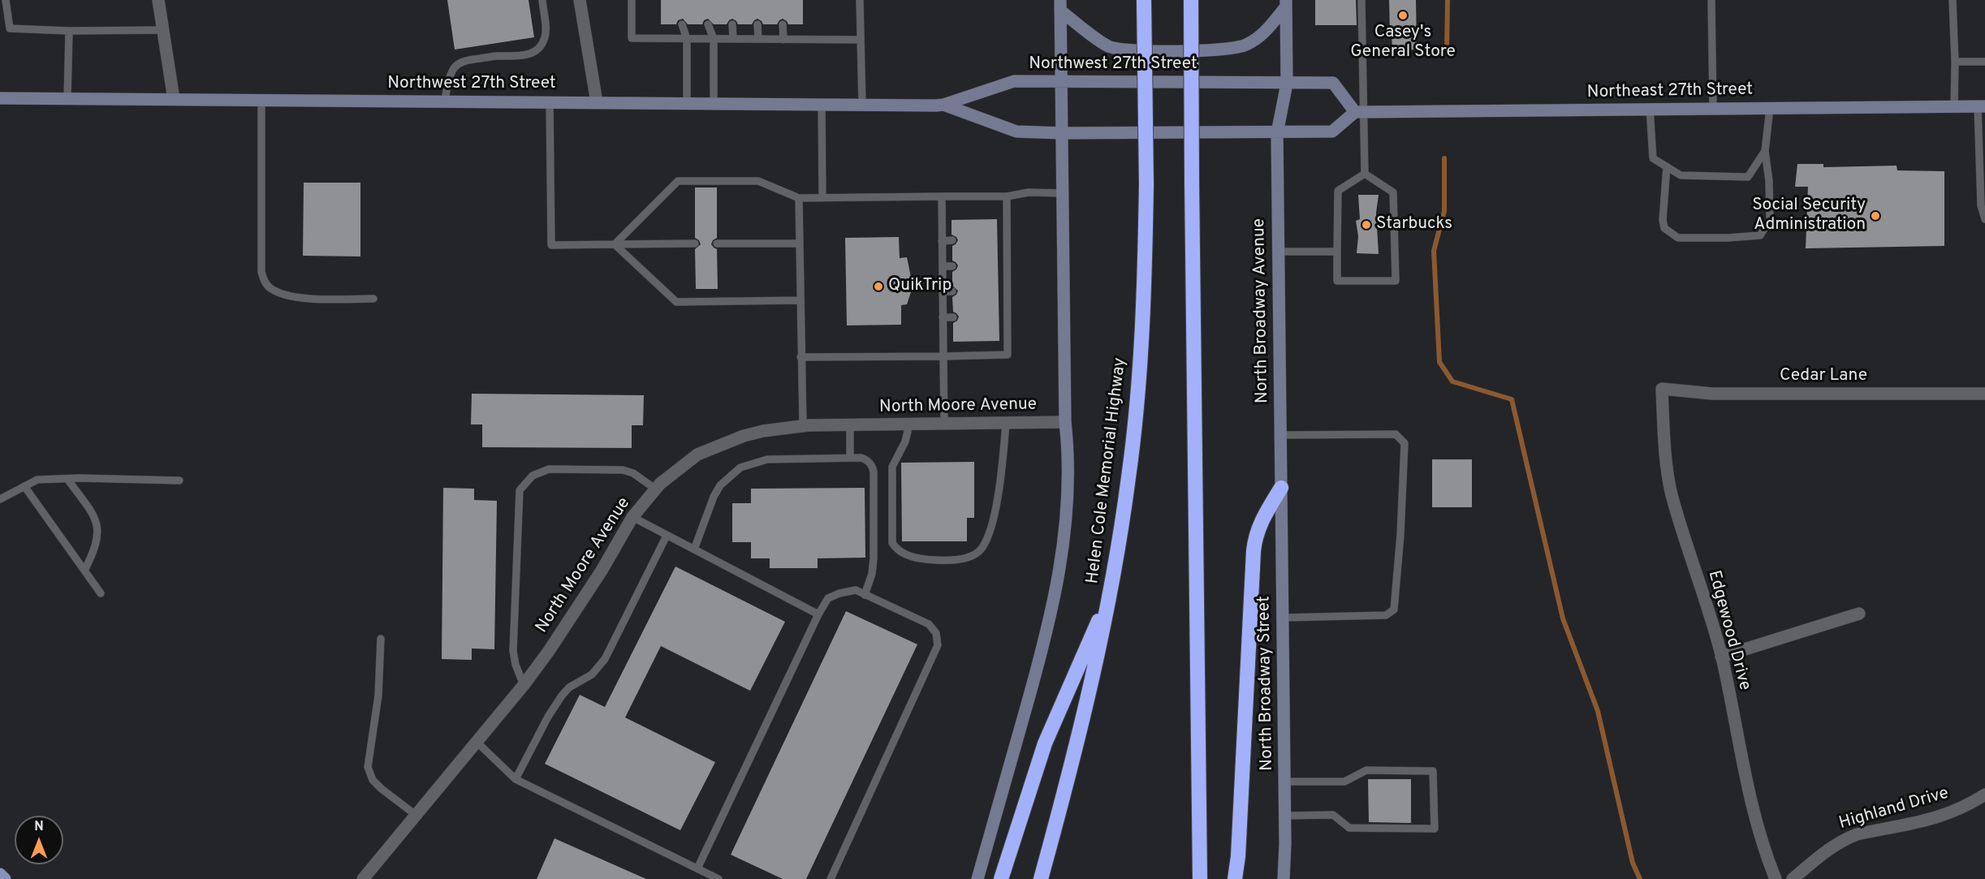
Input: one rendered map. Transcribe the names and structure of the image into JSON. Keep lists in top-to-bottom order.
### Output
{
  "streets": {
    "highway": ["Helen Cole Memorial Highway"],
    "main road": [
      "Northwest 27th Street",
      "Northeast 27th Street",
      "North Broadway Avenue",
      "North Broadway Street"
    ],
    "street": [
      "Cedar Lane",
      "North Moore Avenue",
      "Edgewood Drive",
      "Highland Drive"
    ]
  },
  "crossings": [
    ["Northwest 27th Street", "North Broadway Avenue"],
    ["North Broadway Avenue", "North Broadway Street"],
    ["Cedar Lane", "Edgewood Drive"]
  ],
  "places": [
    "Casey's General Store",
    "Social Security Administration",
    "Starbucks",
    "QuikTrip"
  ],
  "north": "top"
}
